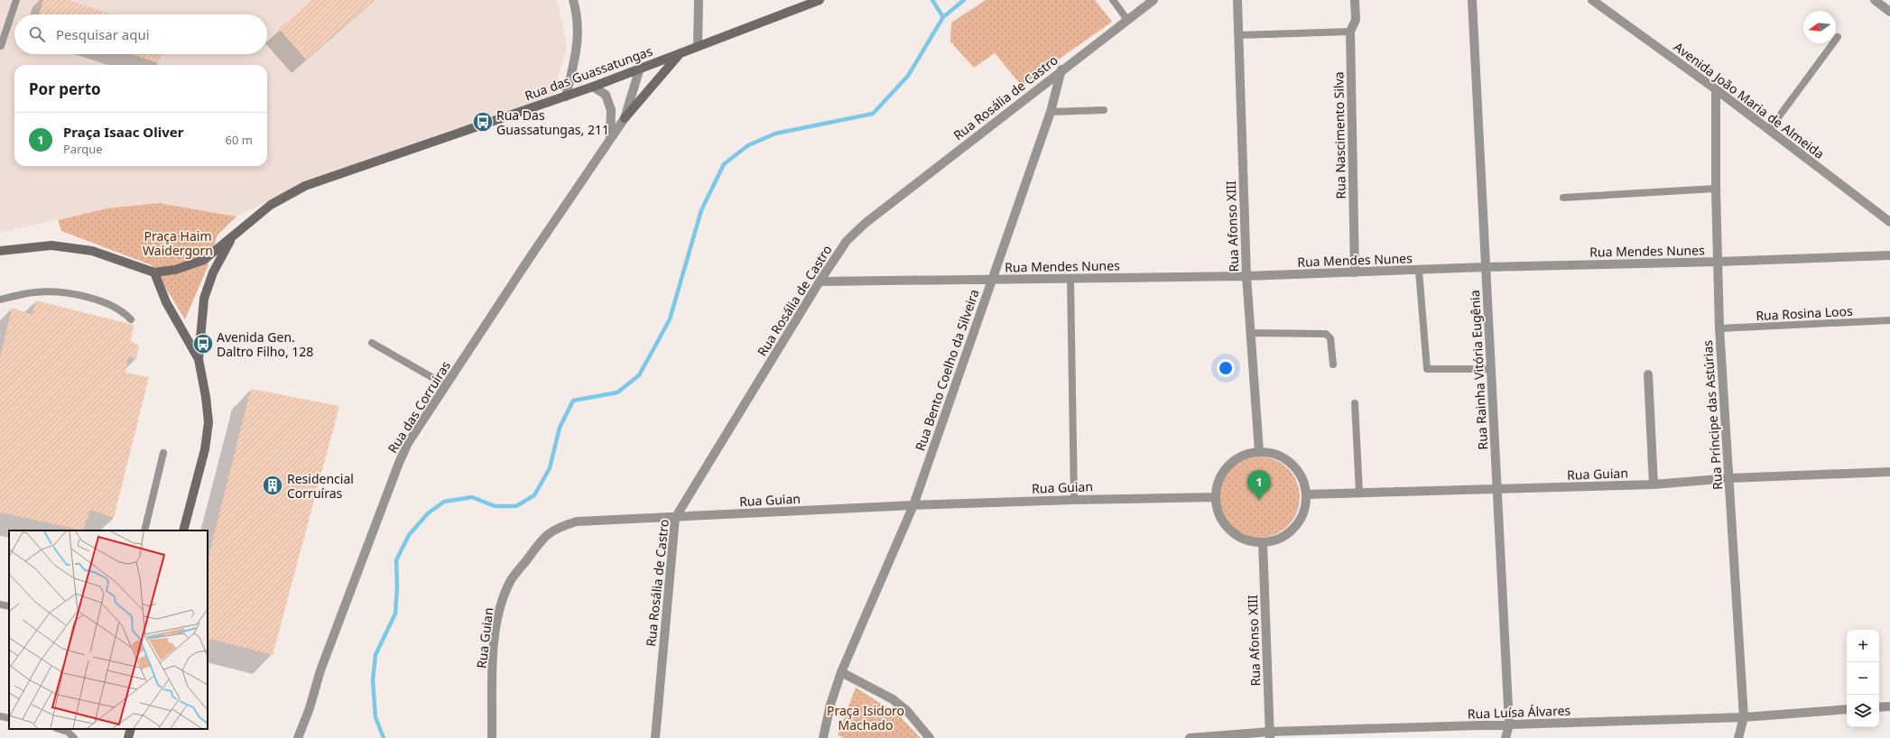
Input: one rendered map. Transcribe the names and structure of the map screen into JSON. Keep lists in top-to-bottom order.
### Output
{
  "streets": {
    "street": [
      "Rua das Guassatungas",
      "Rua Rosália de Castro",
      "Avenida João Maria de Almeida",
      "Rua Nascimento Silva",
      "Rua Afonso XIII",
      "Rua Mendes Nunes",
      "Rua Bento Coelho da Silveira",
      "Rua Rainha Vitória Eugênia",
      "Rua das Corruiras",
      "Rua Príncipe das Astúrias",
      "Rua Guian",
      "Rua Luísa Álvares"
    ],
    "lane": ["Rua Rosina Loos"]
  },
  "crossings": [
    ["Rua das Guassatungas", "Rua das Corruiras"],
    ["Rua Rosália de Castro", "Rua Mendes Nunes"],
    ["Rua Rosália de Castro", "Rua Bento Coelho da Silveira"],
    ["Rua Rosália de Castro", "Rua Guian"],
    ["Avenida João Maria de Almeida", "Rua Príncipe das Astúrias"],
    ["Rua Nascimento Silva", "Rua Mendes Nunes"],
    ["Rua Afonso XIII", "Rua Mendes Nunes"],
    ["Rua Afonso XIII", "Rua Guian"],
    ["Rua Afonso XIII", "Rua Luísa Álvares"],
    ["Rua Mendes Nunes", "Rua Bento Coelho da Silveira"],
    ["Rua Mendes Nunes", "Rua Rainha Vitória Eugênia"],
    ["Rua Mendes Nunes", "Rua Príncipe das Astúrias"],
    ["Rua Rosina Loos", "Rua Príncipe das Astúrias"],
    ["Rua Bento Coelho da Silveira", "Rua Guian"],
    ["Rua Rainha Vitória Eugênia", "Rua Guian"],
    ["Rua Rainha Vitória Eugênia", "Rua Luísa Álvares"],
    ["Rua Príncipe das Astúrias", "Rua Guian"],
    ["Rua Príncipe das Astúrias", "Rua Luísa Álvares"]
  ],
  "parks": ["Praça Haim Waidergorn", "Praça Isidoro Machado"],
  "places": {
    "bus stop": ["Rua Das Guassatungas, 211", "Avenida Gen. Daltro Filho, 128"],
    "building": ["Residencial Corruíras"]
  },
  "north": "left",
  "page": {
    "search": "Pesquisar aqui",
    "heading": "Por perto",
    "list": [
      {
        "mark": "1",
        "name": "Praça Isaac Oliver",
        "note": "Parque",
        "value": "60 m"
      }
    ],
    "pins": "1",
    "map_buttons": ["+", "−"]
  }
}
